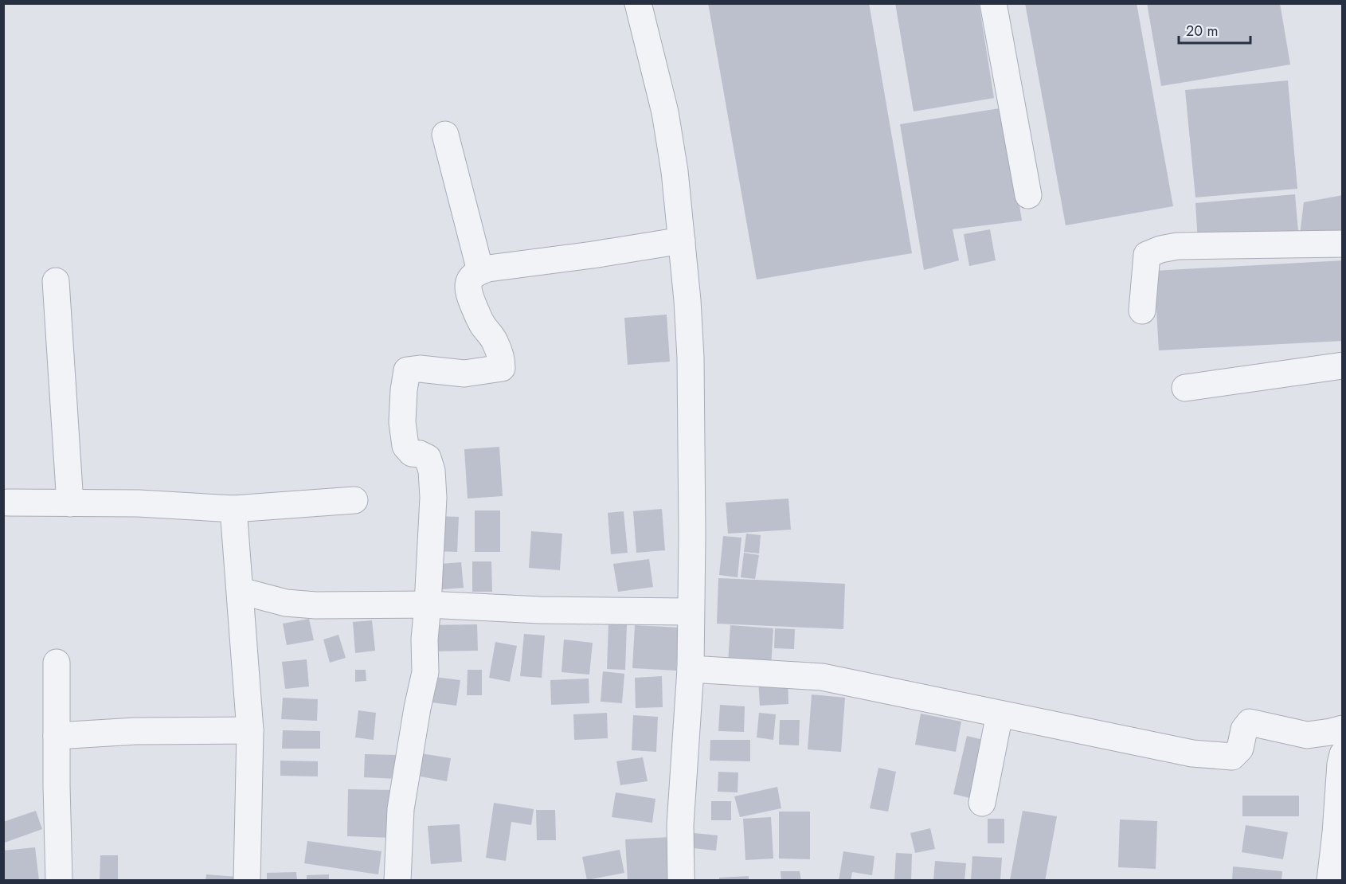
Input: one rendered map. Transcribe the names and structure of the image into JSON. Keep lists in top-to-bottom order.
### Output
{
  "scale_bar": "20 m"
}
